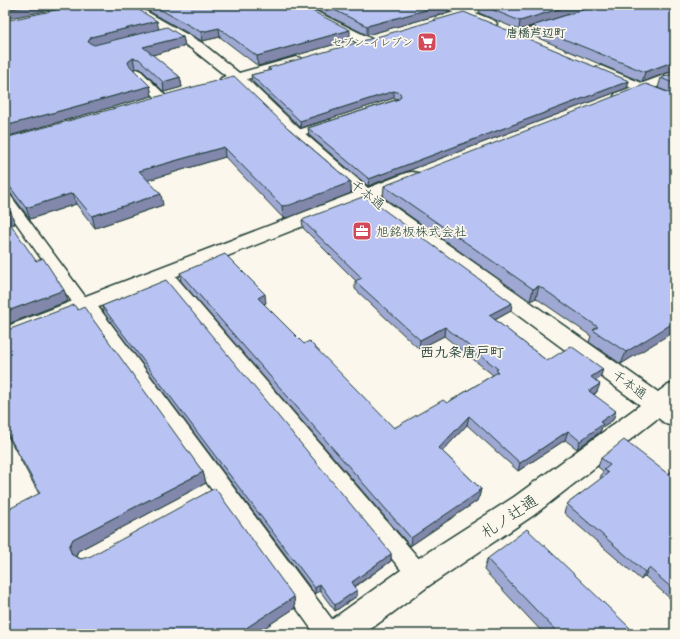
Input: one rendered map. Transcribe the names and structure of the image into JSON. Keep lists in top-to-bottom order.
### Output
{
  "streets": {
    "street": ["千本通", "札ノ辻通"]
  },
  "crossings": [
    ["千本通", "札ノ辻通"]
  ],
  "districts": ["唐橋芦辺町", "西九条唐戸町"],
  "places": {
    "supermarket": ["セブン-イレブン"],
    "office": ["旭銘板株式会社"]
  }
}
